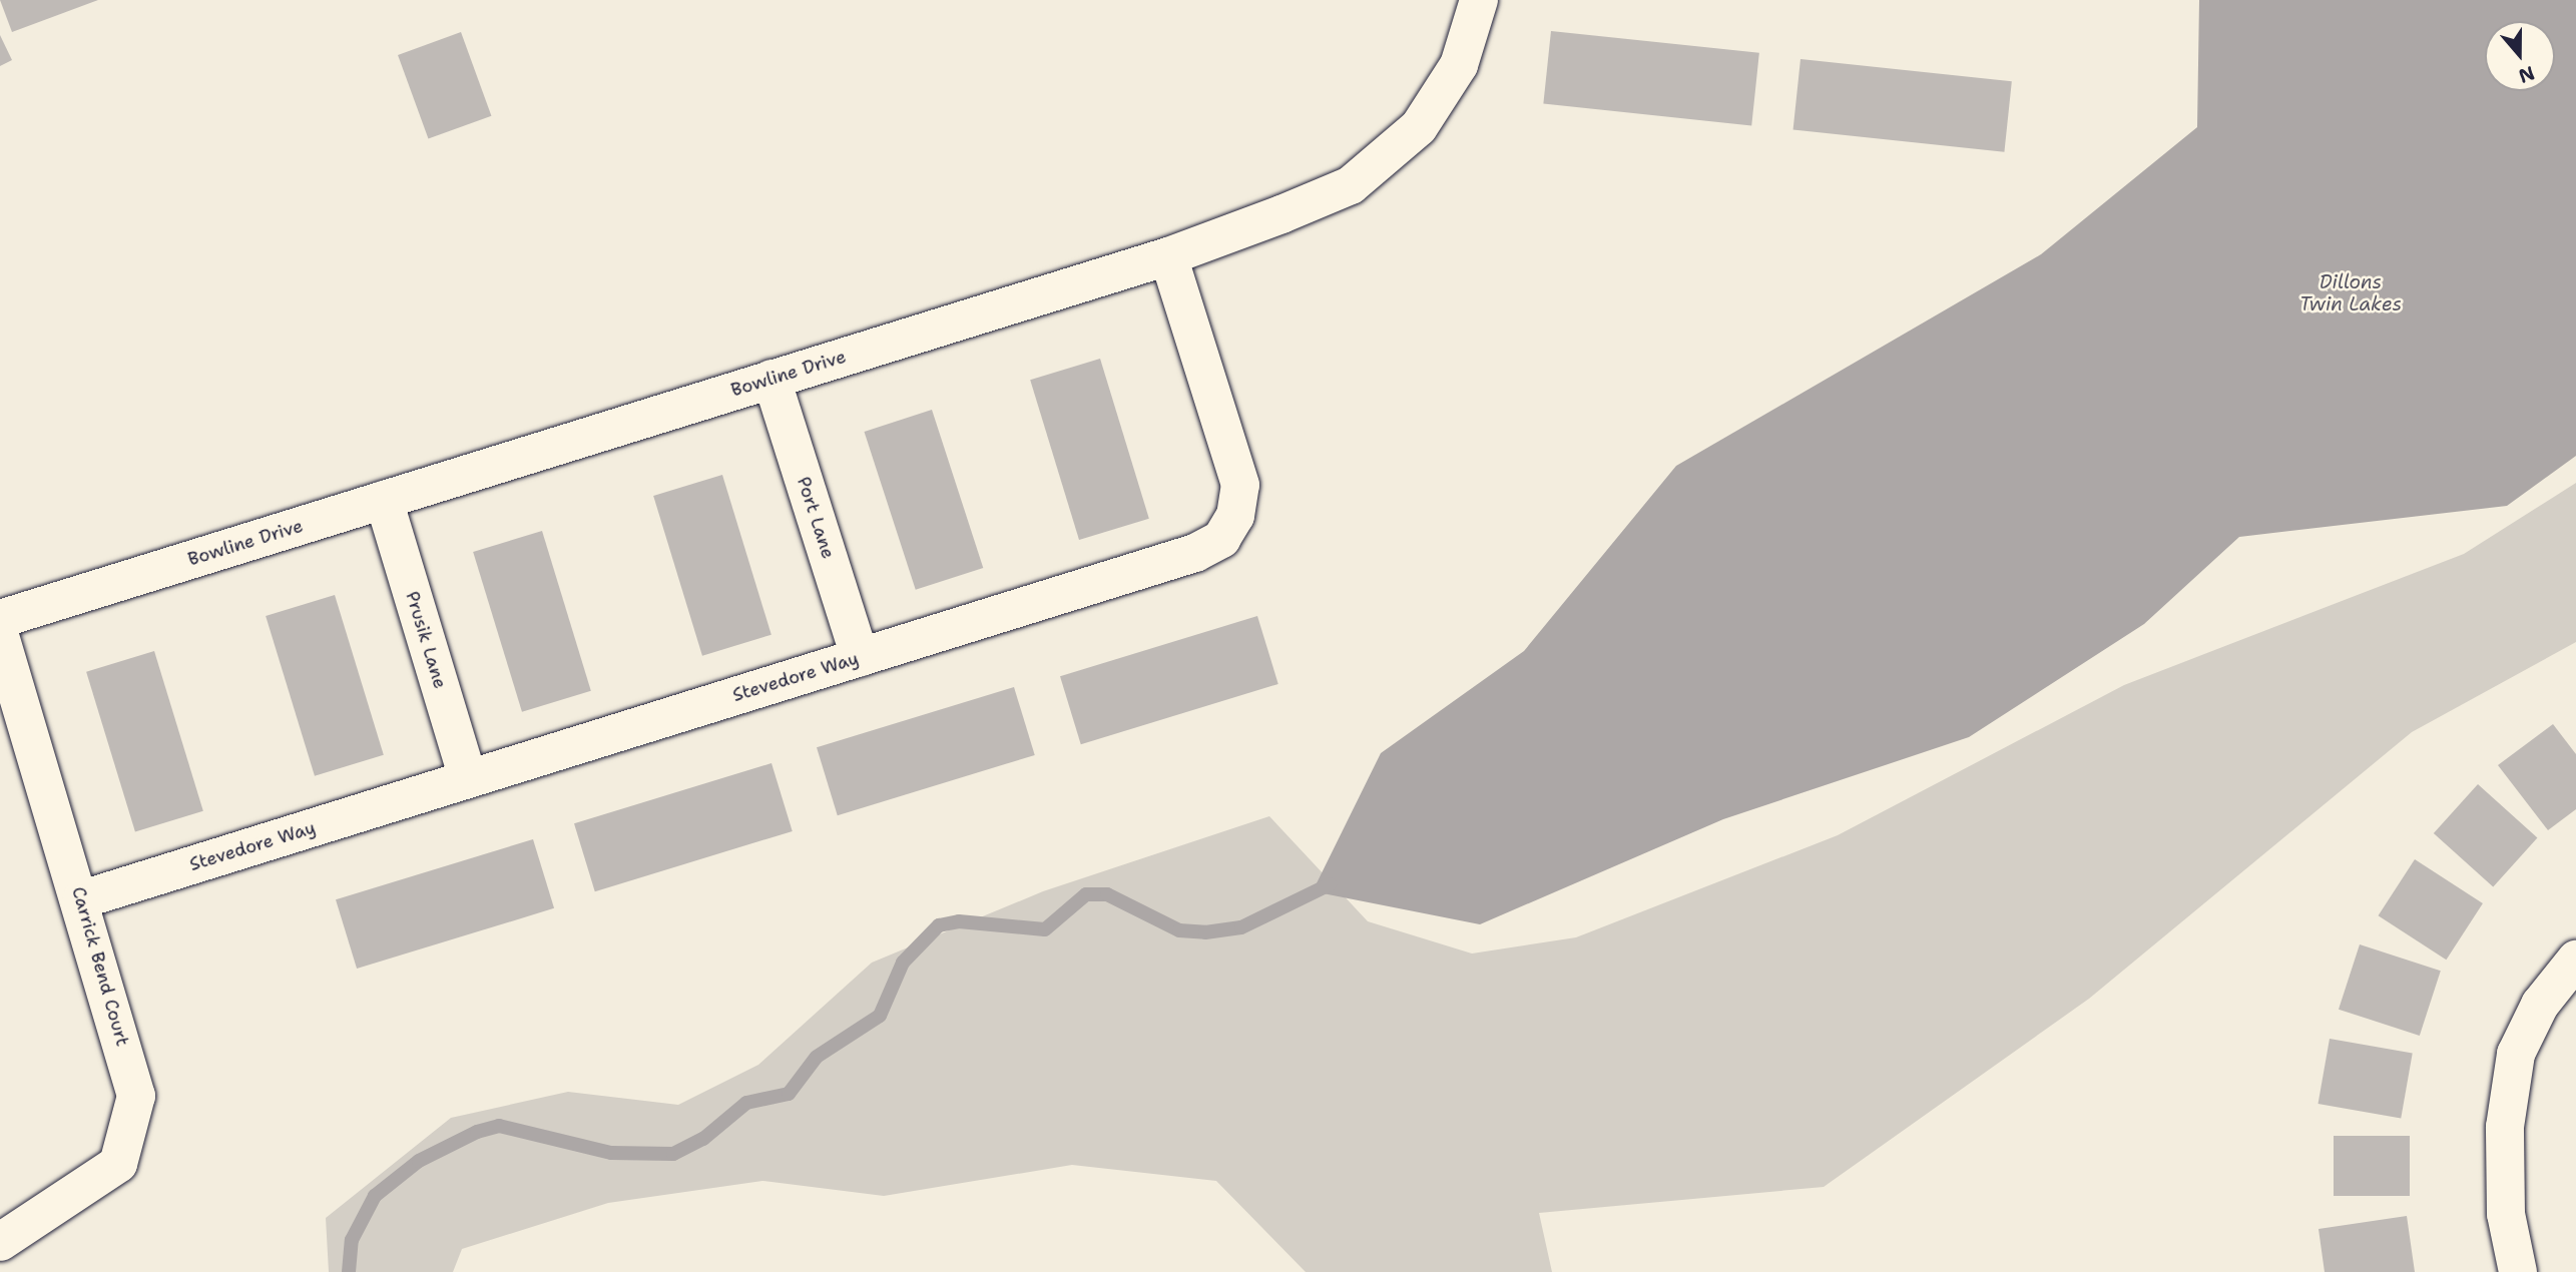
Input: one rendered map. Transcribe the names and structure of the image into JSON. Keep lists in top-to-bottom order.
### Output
{
  "streets": {
    "street": [
      "Bowline Drive",
      "Port Lane",
      "Prusik Lane",
      "Stevedore Way",
      "Carrick Bend Court"
    ]
  },
  "crossings": [
    ["Bowline Drive", "Port Lane"],
    ["Bowline Drive", "Prusik Lane"],
    ["Bowline Drive", "Stevedore Way"],
    ["Port Lane", "Stevedore Way"],
    ["Prusik Lane", "Stevedore Way"],
    ["Stevedore Way", "Carrick Bend Court"]
  ],
  "water": ["Dillons Twin Lakes"],
  "north": "bottom"
}
